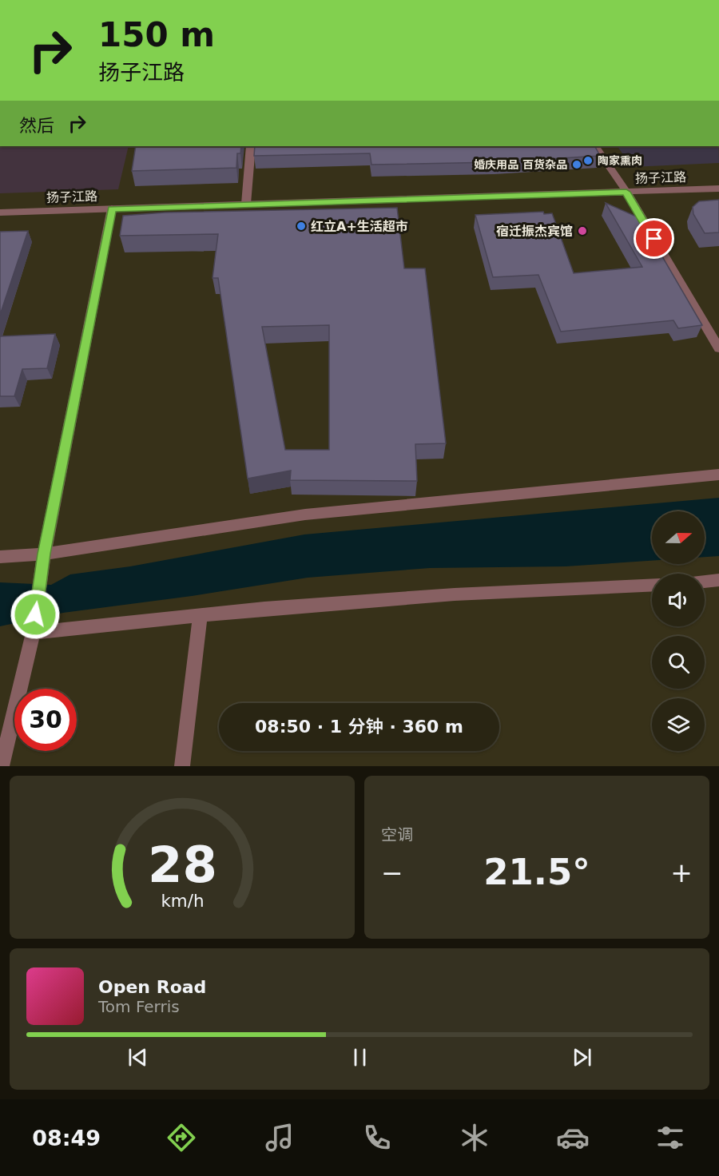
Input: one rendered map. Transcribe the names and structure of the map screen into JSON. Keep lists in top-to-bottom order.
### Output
{
  "streets": {
    "street": ["扬子江路"]
  },
  "places": [
    "陶家熏肉",
    "婚庆用品 百货杂品",
    "红立A+生活超市",
    "宿迁振杰宾馆"
  ],
  "north": "right",
  "page": {
    "turn": ["150 m", "扬子江路"],
    "then": "然后",
    "limit": "30",
    "trip": "08:50 · 1 分钟 · 360 m",
    "tile": "空调",
    "heat": ["−", "21.5°", "+"],
    "song": ["Open Road", "Tom Ferris"],
    "tabs": "08:49",
    "gauge": ["28", "km/h"]
  }
}
